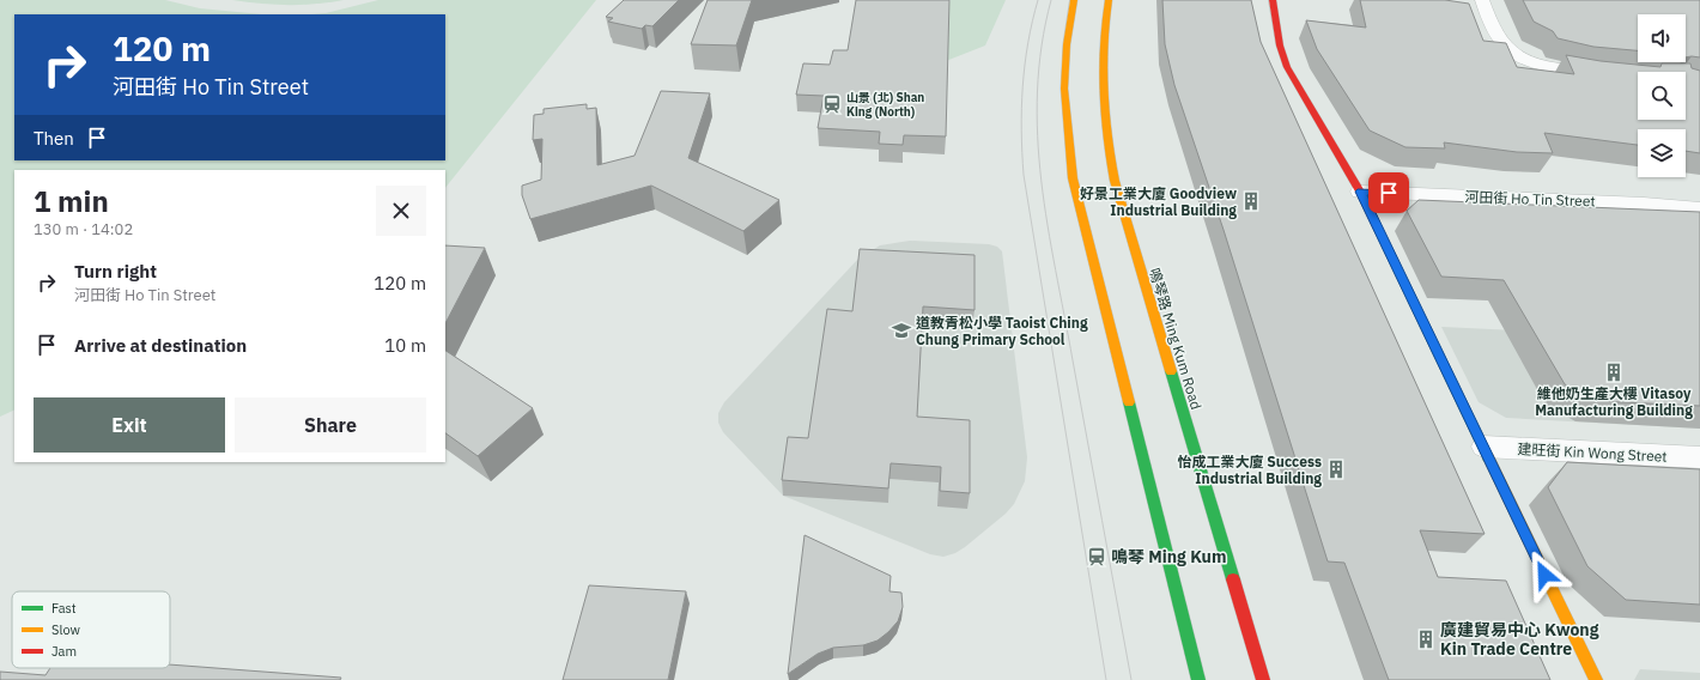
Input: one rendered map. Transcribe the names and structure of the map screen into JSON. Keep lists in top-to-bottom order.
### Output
{
  "streets": {
    "main road": ["鳴琴路 Ming Kum Road"],
    "street": ["河田街 Ho Tin Street", "建旺街 Kin Wong Street"]
  },
  "places": {
    "station": ["山景 (北) Shan King (North)", "鳴琴 Ming Kum"],
    "building": [
      "好景工業大廈 Goodview Industrial Building",
      "維他奶生產大樓 Vitasoy Manufacturing Building",
      "怡成工業大廈 Success Industrial Building",
      "廣建貿易中心 Kwong Kin Trade Centre"
    ],
    "school or university": ["道教青松小學 Taoist Ching Chung Primary School"]
  },
  "legend": ["Fast", "Slow", "Jam"],
  "page": {
    "turn": ["120 m", "河田街 Ho Tin Street"],
    "then": "Then",
    "heading": ["1 min", "130 m · 14:02"],
    "list": [
      {
        "name": "Turn right",
        "note": "河田街 Ho Tin Street",
        "value": "120 m"
      },
      {
        "name": "Arrive at destination",
        "value": "10 m"
      }
    ],
    "buttons": ["Exit", "Share"]
  }
}
